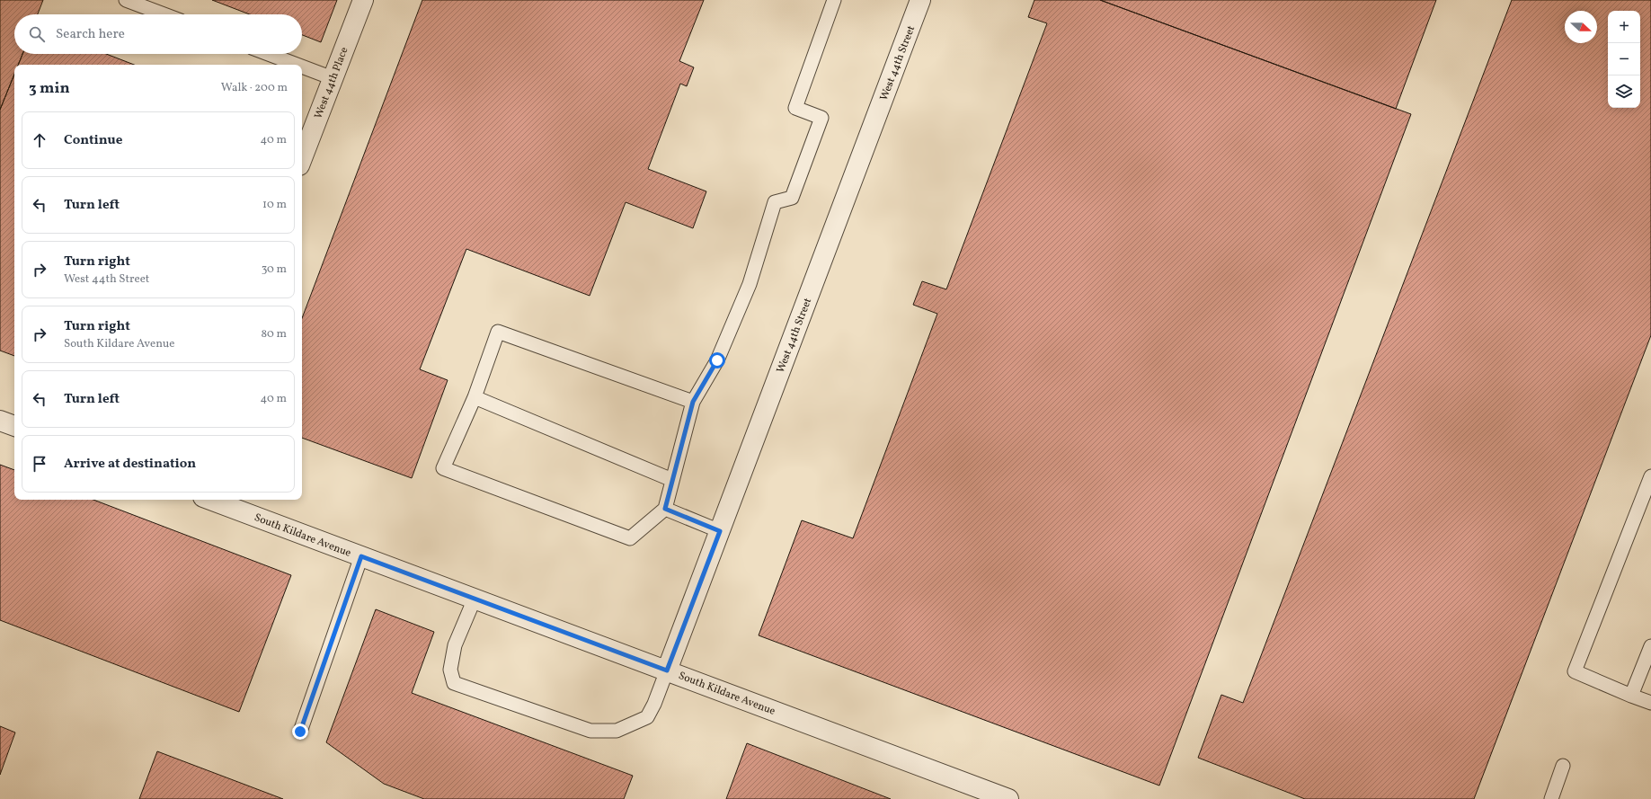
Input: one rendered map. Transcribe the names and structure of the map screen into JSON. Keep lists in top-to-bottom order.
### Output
{
  "streets": {
    "street": ["West 44th Street", "West 44th Place", "South Kildare Avenue"]
  },
  "crossings": [
    ["West 44th Street", "South Kildare Avenue"]
  ],
  "north": "right",
  "page": {
    "map_buttons": ["+", "−"],
    "search": "Search here",
    "heading": ["3 min", "Walk · 200 m"],
    "list": [
      ["Continue", "40 m"],
      ["Turn left", "10 m"],
      ["Turn right", "West 44th Street", "30 m"],
      ["Turn right", "South Kildare Avenue", "80 m"],
      ["Turn left", "40 m"],
      "Arrive at destination"
    ]
  }
}
